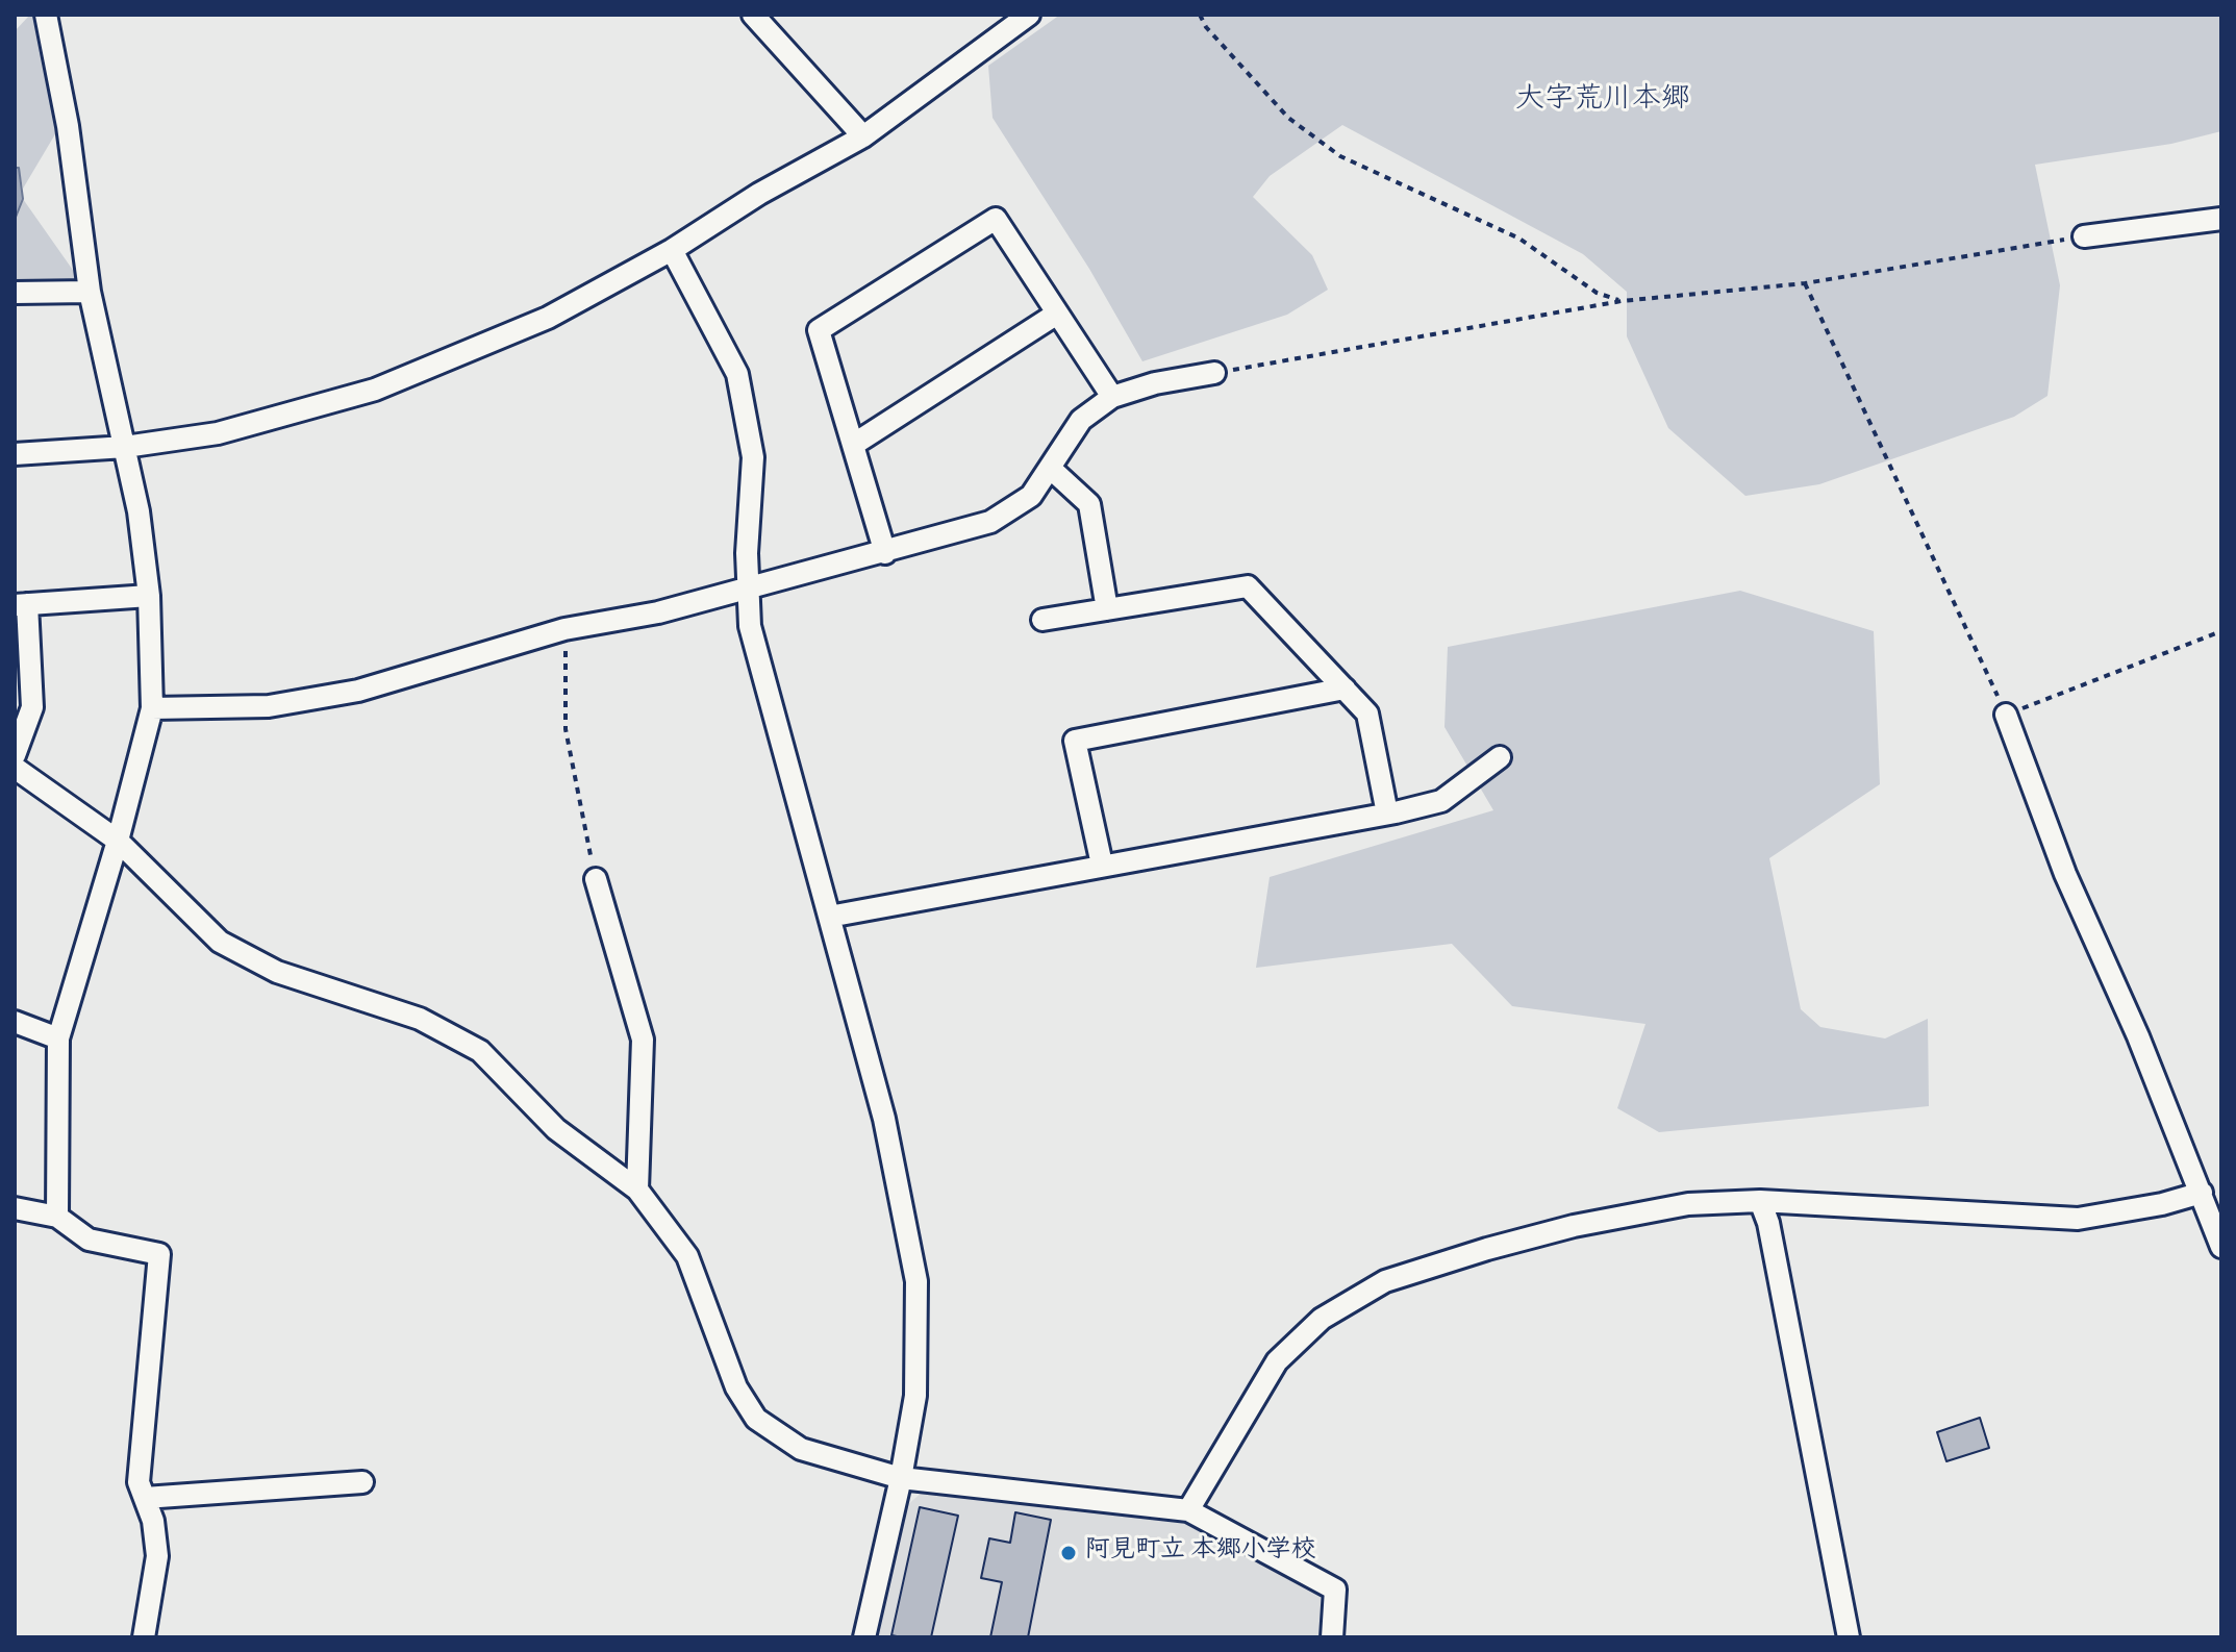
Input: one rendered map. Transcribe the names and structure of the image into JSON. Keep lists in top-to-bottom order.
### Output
{
  "districts": ["大字荒川本郷"],
  "places": ["阿見町立 本郷小学校"]
}
